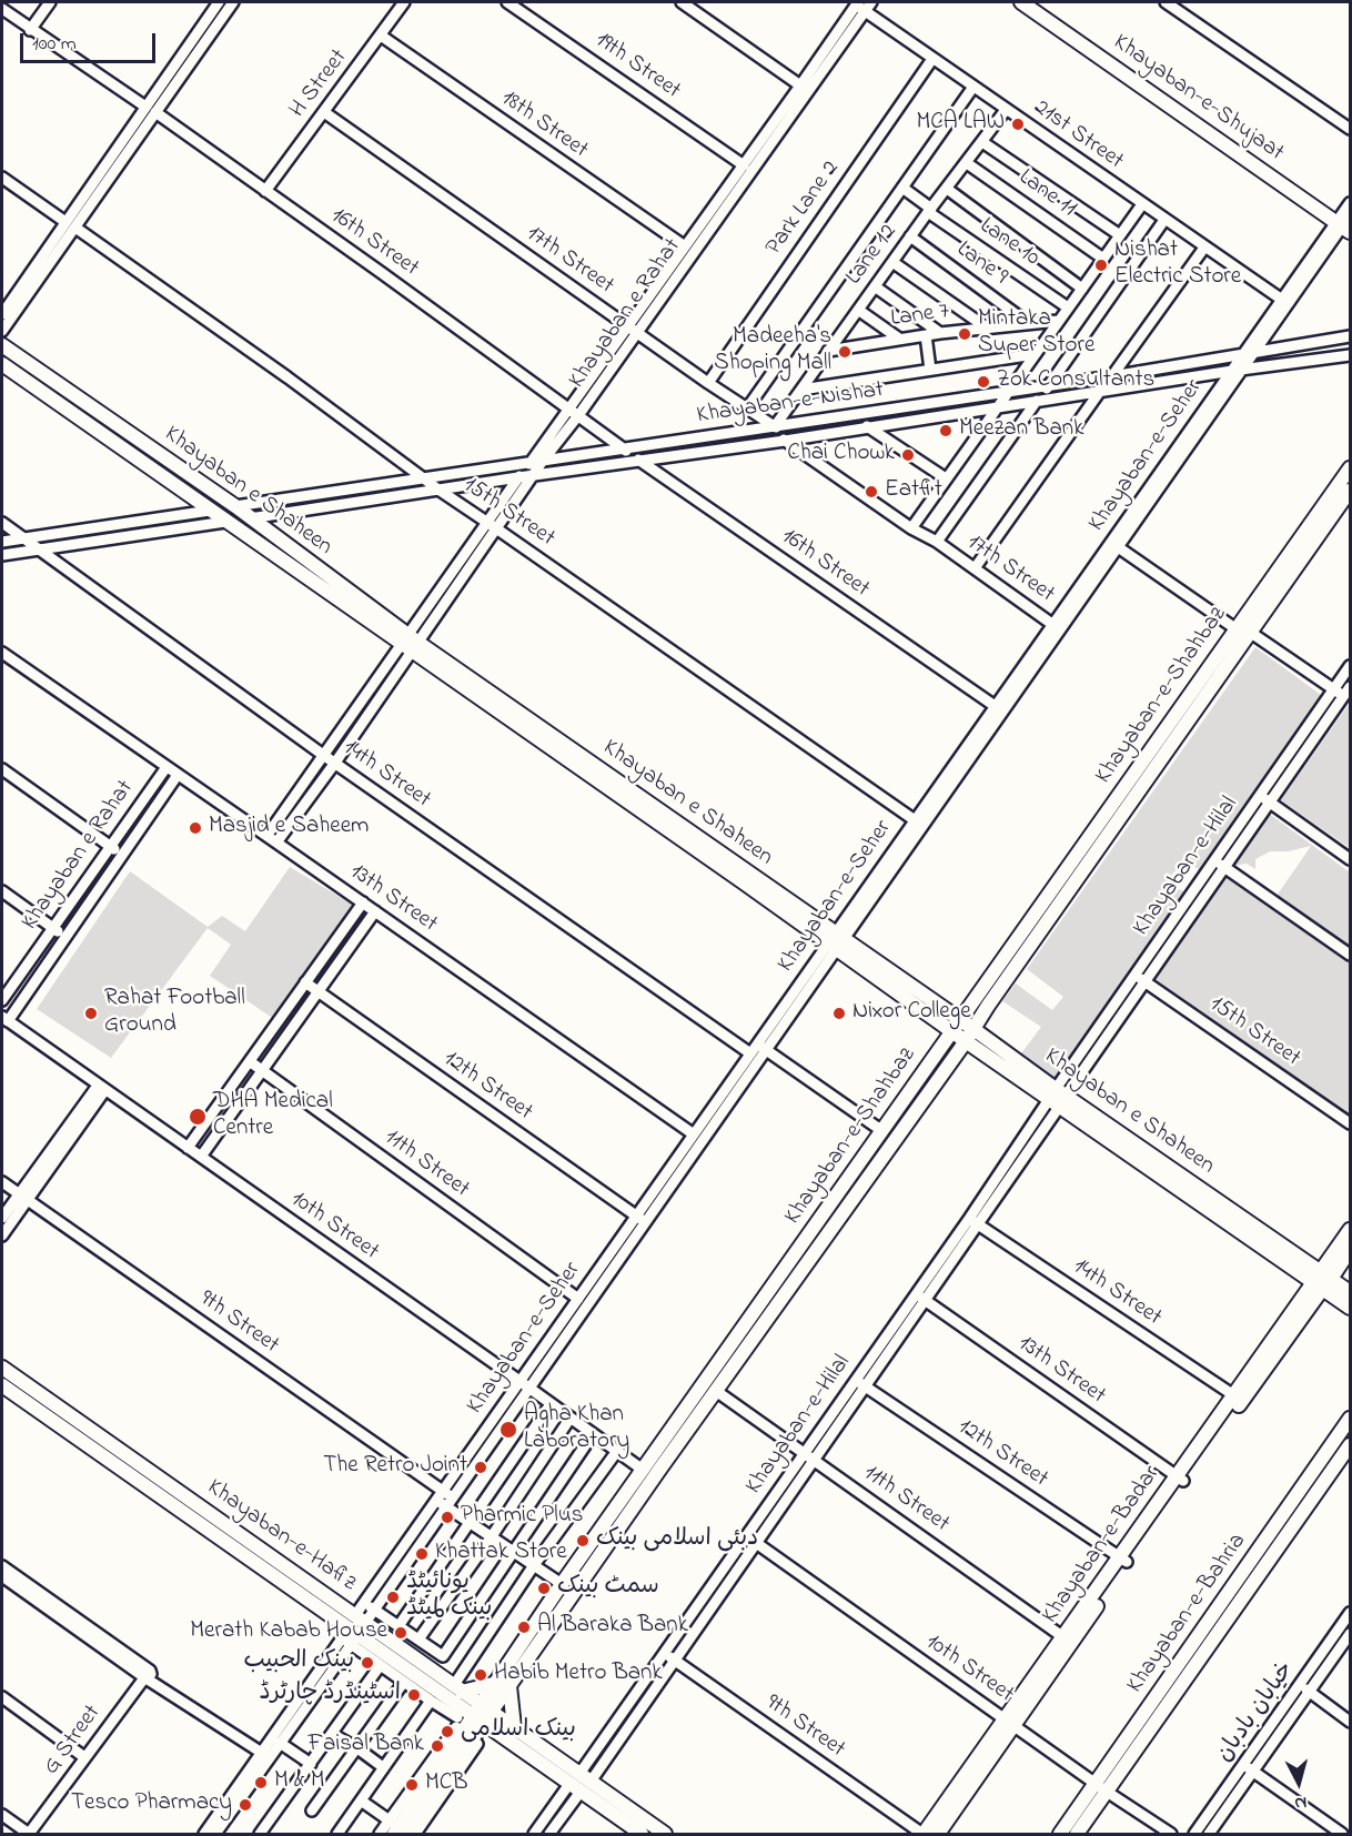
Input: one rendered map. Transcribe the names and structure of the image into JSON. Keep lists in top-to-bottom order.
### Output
{
  "streets": {
    "main road": [
      "Khayaban-e-Shujaat",
      "Khayaban e Shaheen",
      "Khayaban-e-Shahbaz",
      "Khayaban-e-Hafiz",
      "Khayaban-e-Badar",
      "Khayaban-e-Bahria"
    ],
    "street": [
      "19th Street",
      "H Street",
      "18th Street",
      "21st Street",
      "Lane 11",
      "Park Lane 2",
      "16th Street",
      "Lane 10",
      "Lane 12",
      "17th Street",
      "Lane 9",
      "Khayaban e Rahat",
      "Lane 7",
      "Khayaban-e-Nishat",
      "Khayaban-e-Seher",
      "15th Street",
      "14th Street",
      "Khayaban-e-Hilal",
      "13th Street",
      "12th Street",
      "11th Street",
      "10th Street",
      "9th Street",
      "خیابان بادبان",
      "G Street"
    ]
  },
  "crossings": [
    ["19th Street", "Khayaban e Rahat"],
    ["H Street", "18th Street"],
    ["H Street", "16th Street"],
    ["H Street", "17th Street"],
    ["Khayaban-e-Shujaat", "Khayaban-e-Seher"],
    ["18th Street", "Khayaban e Rahat"],
    ["21st Street", "Park Lane 2"],
    ["21st Street", "Lane 12"],
    ["21st Street", "Khayaban e Rahat"],
    ["21st Street", "Khayaban-e-Seher"],
    ["Lane 11", "Lane 12"],
    ["Park Lane 2", "17th Street"],
    ["16th Street", "Khayaban e Rahat"],
    ["16th Street", "Khayaban-e-Nishat"],
    ["16th Street", "Khayaban-e-Seher"],
    ["Lane 10", "Lane 12"],
    ["Lane 12", "17th Street"],
    ["Lane 12", "Lane 9"],
    ["Lane 12", "Lane 7"],
    ["Lane 12", "Khayaban-e-Nishat"],
    ["17th Street", "Khayaban e Rahat"],
    ["17th Street", "Khayaban-e-Nishat"],
    ["17th Street", "Khayaban-e-Seher"],
    ["Lane 9", "Lane 7"],
    ["Khayaban e Rahat", "Khayaban-e-Nishat"],
    ["Khayaban e Rahat", "Khayaban e Shaheen"],
    ["Khayaban e Rahat", "15th Street"],
    ["Khayaban e Rahat", "13th Street"],
    ["Khayaban-e-Nishat", "Khayaban-e-Seher"],
    ["Khayaban-e-Nishat", "Khayaban e Shaheen"],
    ["Khayaban-e-Nishat", "15th Street"],
    ["Khayaban-e-Seher", "Khayaban e Shaheen"],
    ["Khayaban-e-Seher", "15th Street"],
    ["Khayaban-e-Seher", "14th Street"],
    ["Khayaban-e-Seher", "13th Street"],
    ["Khayaban-e-Seher", "12th Street"],
    ["Khayaban-e-Seher", "11th Street"],
    ["Khayaban-e-Seher", "10th Street"],
    ["Khayaban-e-Seher", "9th Street"],
    ["Khayaban-e-Seher", "Khayaban-e-Hafiz"],
    ["Khayaban e Shaheen", "Khayaban-e-Shahbaz"],
    ["Khayaban e Shaheen", "Khayaban-e-Hilal"],
    ["Khayaban e Shaheen", "Khayaban-e-Badar"],
    ["15th Street", "Khayaban-e-Hilal"],
    ["Khayaban-e-Shahbaz", "11th Street"],
    ["Khayaban-e-Shahbaz", "10th Street"],
    ["Khayaban-e-Shahbaz", "9th Street"],
    ["Khayaban-e-Shahbaz", "Khayaban-e-Hafiz"],
    ["14th Street", "Khayaban-e-Hilal"],
    ["14th Street", "Khayaban-e-Badar"],
    ["Khayaban-e-Hilal", "13th Street"],
    ["Khayaban-e-Hilal", "12th Street"],
    ["Khayaban-e-Hilal", "11th Street"],
    ["Khayaban-e-Hilal", "10th Street"],
    ["13th Street", "Khayaban-e-Badar"],
    ["12th Street", "Khayaban-e-Badar"],
    ["11th Street", "Khayaban-e-Badar"],
    ["10th Street", "Khayaban-e-Badar"],
    ["10th Street", "Khayaban-e-Bahria"],
    ["9th Street", "Khayaban-e-Badar"]
  ],
  "places": [
    "MCA LAW",
    "Nishat Electric Store",
    "Mintaka Super Store",
    "Madeeha's Shoping Mall",
    "Zok Consultants",
    "Meezan Bank",
    "Chai Chowk",
    "Eatfit",
    "Masjid e Saheem",
    "Rahat Football Ground",
    "Nixor College",
    "DHA Medical Centre",
    "Agha Khan Laboratory",
    "The Retro Joint",
    "Pharmic Plus",
    "دبئی اسلامی بینک",
    "Khattak Store",
    "سمٹ بینک",
    "یونائیٹڈ بینک لمیٹڈ",
    "Al Baraka Bank",
    "Merath Kabab House",
    "بينک الحبيب",
    "Habib Metro Bank",
    "اسٹینڈرڈ چارٹرڈ",
    "بینک اسلامی",
    "Faisal Bank",
    "M & M",
    "MCB",
    "Tesco Pharmacy"
  ],
  "scale_bar": "100 m",
  "north": "bottom"
}
